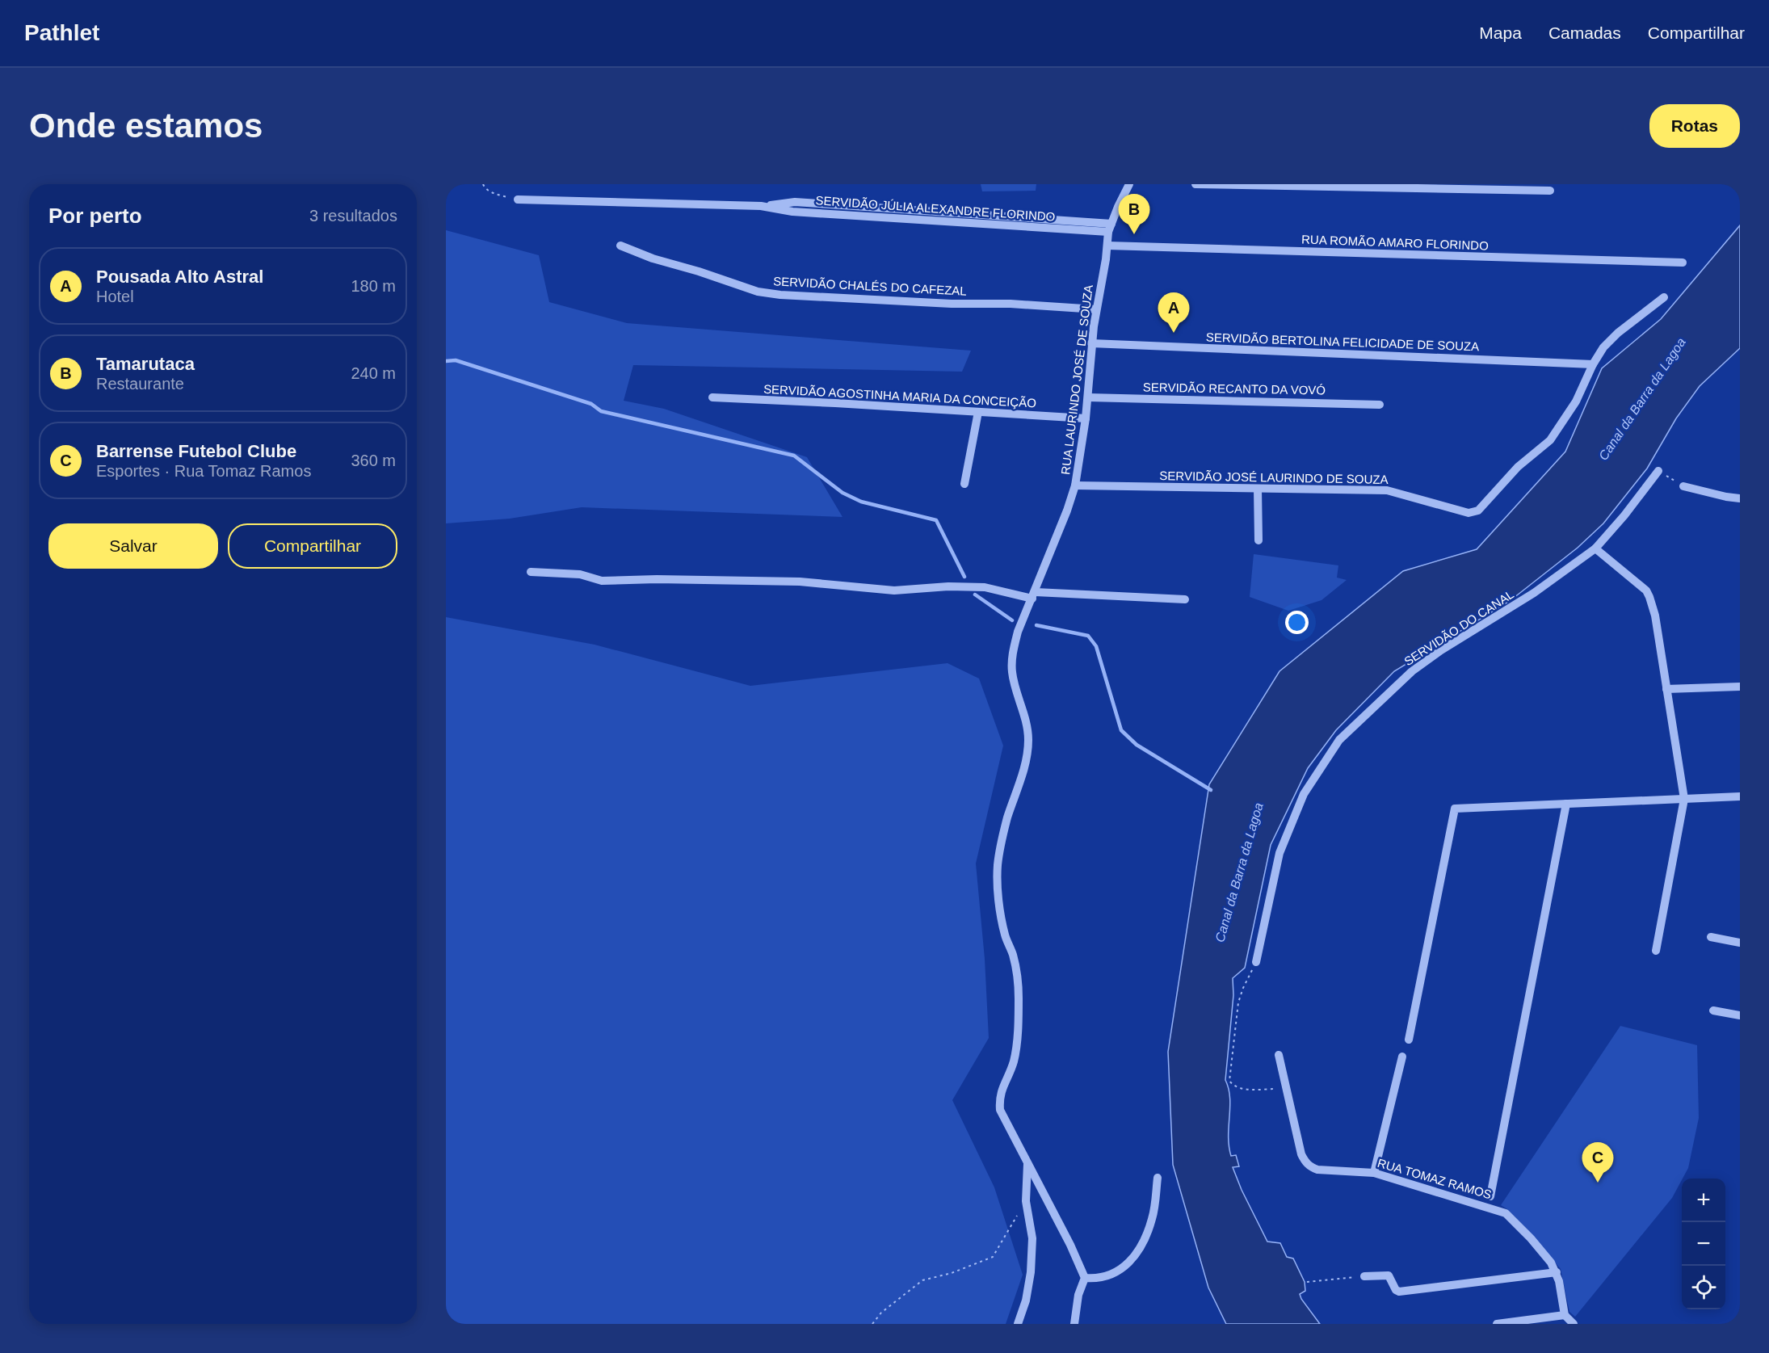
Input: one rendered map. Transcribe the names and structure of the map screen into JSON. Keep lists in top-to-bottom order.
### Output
{
  "streets": {
    "street": [
      "SERVIDÃO JÚLIA ALEXANDRE FLORINDO",
      "RUA ROMÃO AMARO FLORINDO",
      "SERVIDÃO CHALÉS DO CAFEZAL",
      "SERVIDÃO BERTOLINA FELICIDADE DE SOUZA",
      "RUA LAURINDO JOSÉ DE SOUZA",
      "SERVIDÃO RECANTO DA VOVÓ",
      "SERVIDÃO AGOSTINHA MARIA DA CONCEIÇÃO",
      "SERVIDÃO JOSÉ LAURINDO DE SOUZA",
      "SERVIDÃO DO CANAL",
      "RUA TOMAZ RAMOS"
    ]
  },
  "crossings": [
    ["SERVIDÃO JÚLIA ALEXANDRE FLORINDO", "RUA LAURINDO JOSÉ DE SOUZA"],
    ["RUA ROMÃO AMARO FLORINDO", "RUA LAURINDO JOSÉ DE SOUZA"],
    ["SERVIDÃO CHALÉS DO CAFEZAL", "RUA LAURINDO JOSÉ DE SOUZA"],
    ["SERVIDÃO BERTOLINA FELICIDADE DE SOUZA", "RUA LAURINDO JOSÉ DE SOUZA"],
    ["SERVIDÃO BERTOLINA FELICIDADE DE SOUZA", "SERVIDÃO JOSÉ LAURINDO DE SOUZA"],
    ["RUA LAURINDO JOSÉ DE SOUZA", "SERVIDÃO RECANTO DA VOVÓ"],
    ["RUA LAURINDO JOSÉ DE SOUZA", "SERVIDÃO AGOSTINHA MARIA DA CONCEIÇÃO"],
    ["RUA LAURINDO JOSÉ DE SOUZA", "SERVIDÃO JOSÉ LAURINDO DE SOUZA"]
  ],
  "water": ["Canal da Barra da Lagoa"],
  "page": {
    "header": "Pathlet",
    "nav": ["Mapa", "Camadas", "Compartilhar"],
    "buttons": [
      "Rotas",
      ["Salvar", "Compartilhar"]
    ],
    "title": "Onde estamos",
    "heading": ["Por perto", "3 resultados"],
    "pins": ["B", "A", "C"],
    "list": [
      {
        "mark": "A",
        "name": "Pousada Alto Astral",
        "note": "Hotel",
        "value": "180 m"
      },
      {
        "mark": "B",
        "name": "Tamarutaca",
        "note": "Restaurante",
        "value": "240 m"
      },
      {
        "mark": "C",
        "name": "Barrense Futebol Clube",
        "note": "Esportes · Rua Tomaz Ramos",
        "value": "360 m"
      }
    ],
    "map_buttons": ["+", "−"]
  }
}
